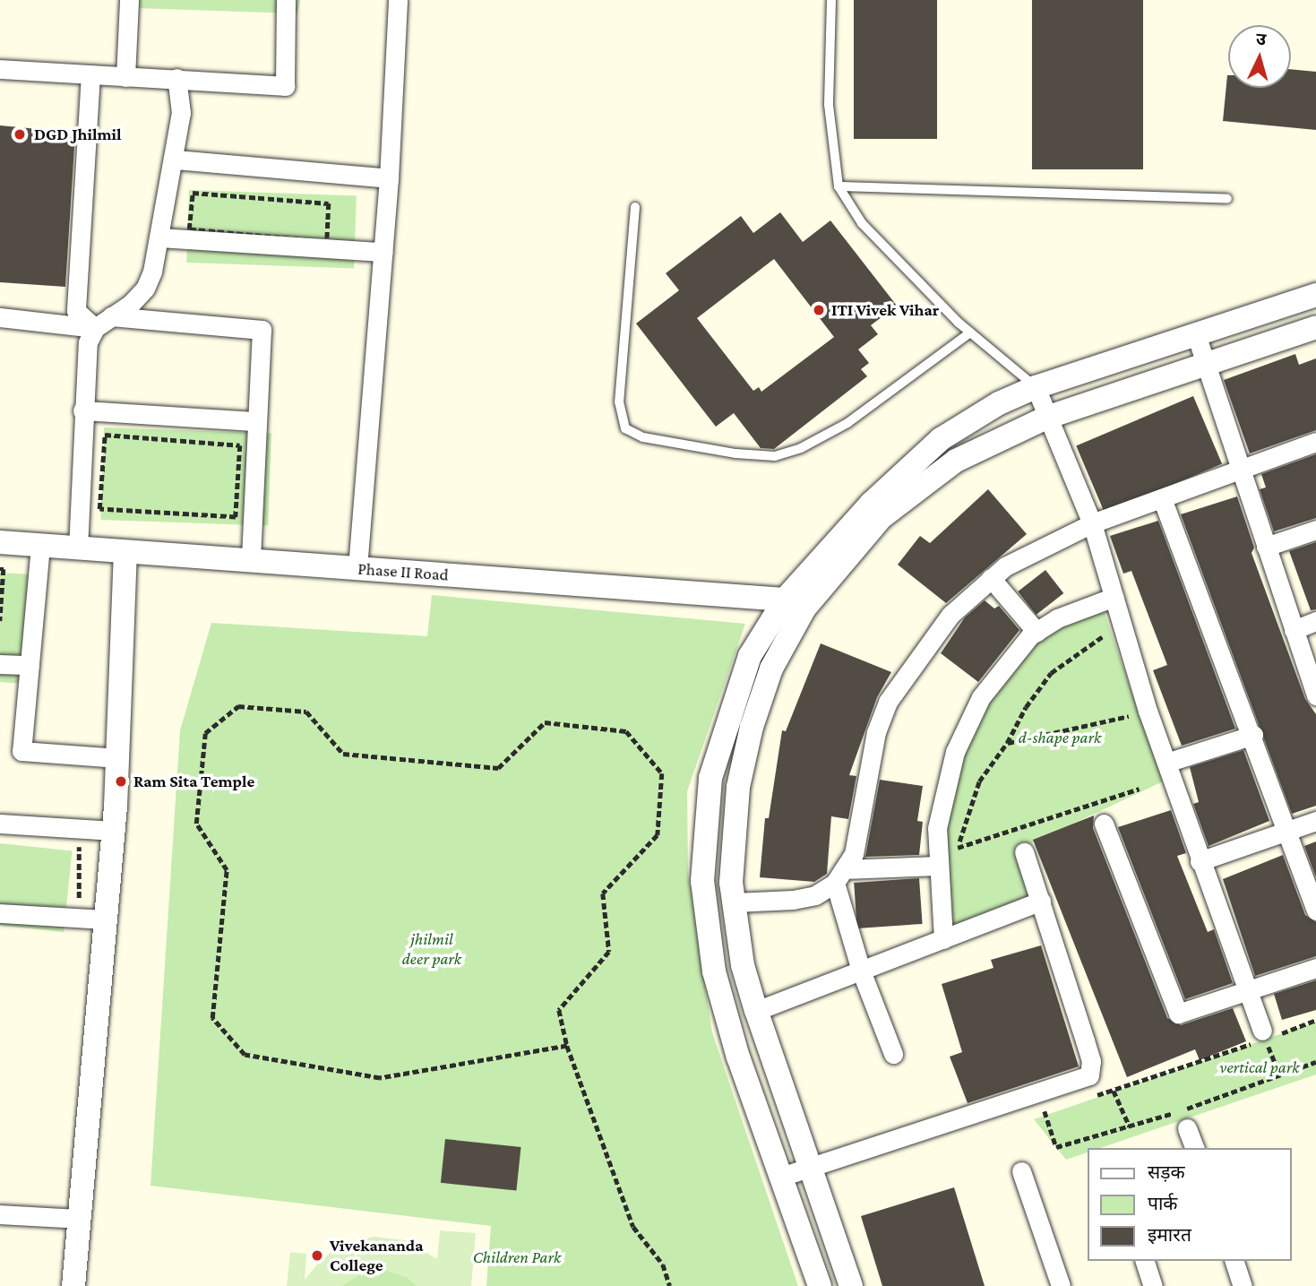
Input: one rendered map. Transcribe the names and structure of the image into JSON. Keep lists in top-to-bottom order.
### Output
{
  "streets": {
    "street": ["Phase II Road"]
  },
  "parks": [
    "d-shape park",
    "jhilmil deer park",
    "vertical park",
    "Children Park"
  ],
  "places": [
    "DGD Jhilmil",
    "ITI Vivek Vihar",
    "Ram Sita Temple",
    "Vivekananda College"
  ],
  "legend": ["सड़क", "पार्क", "इमारत"],
  "north": "top"
}
